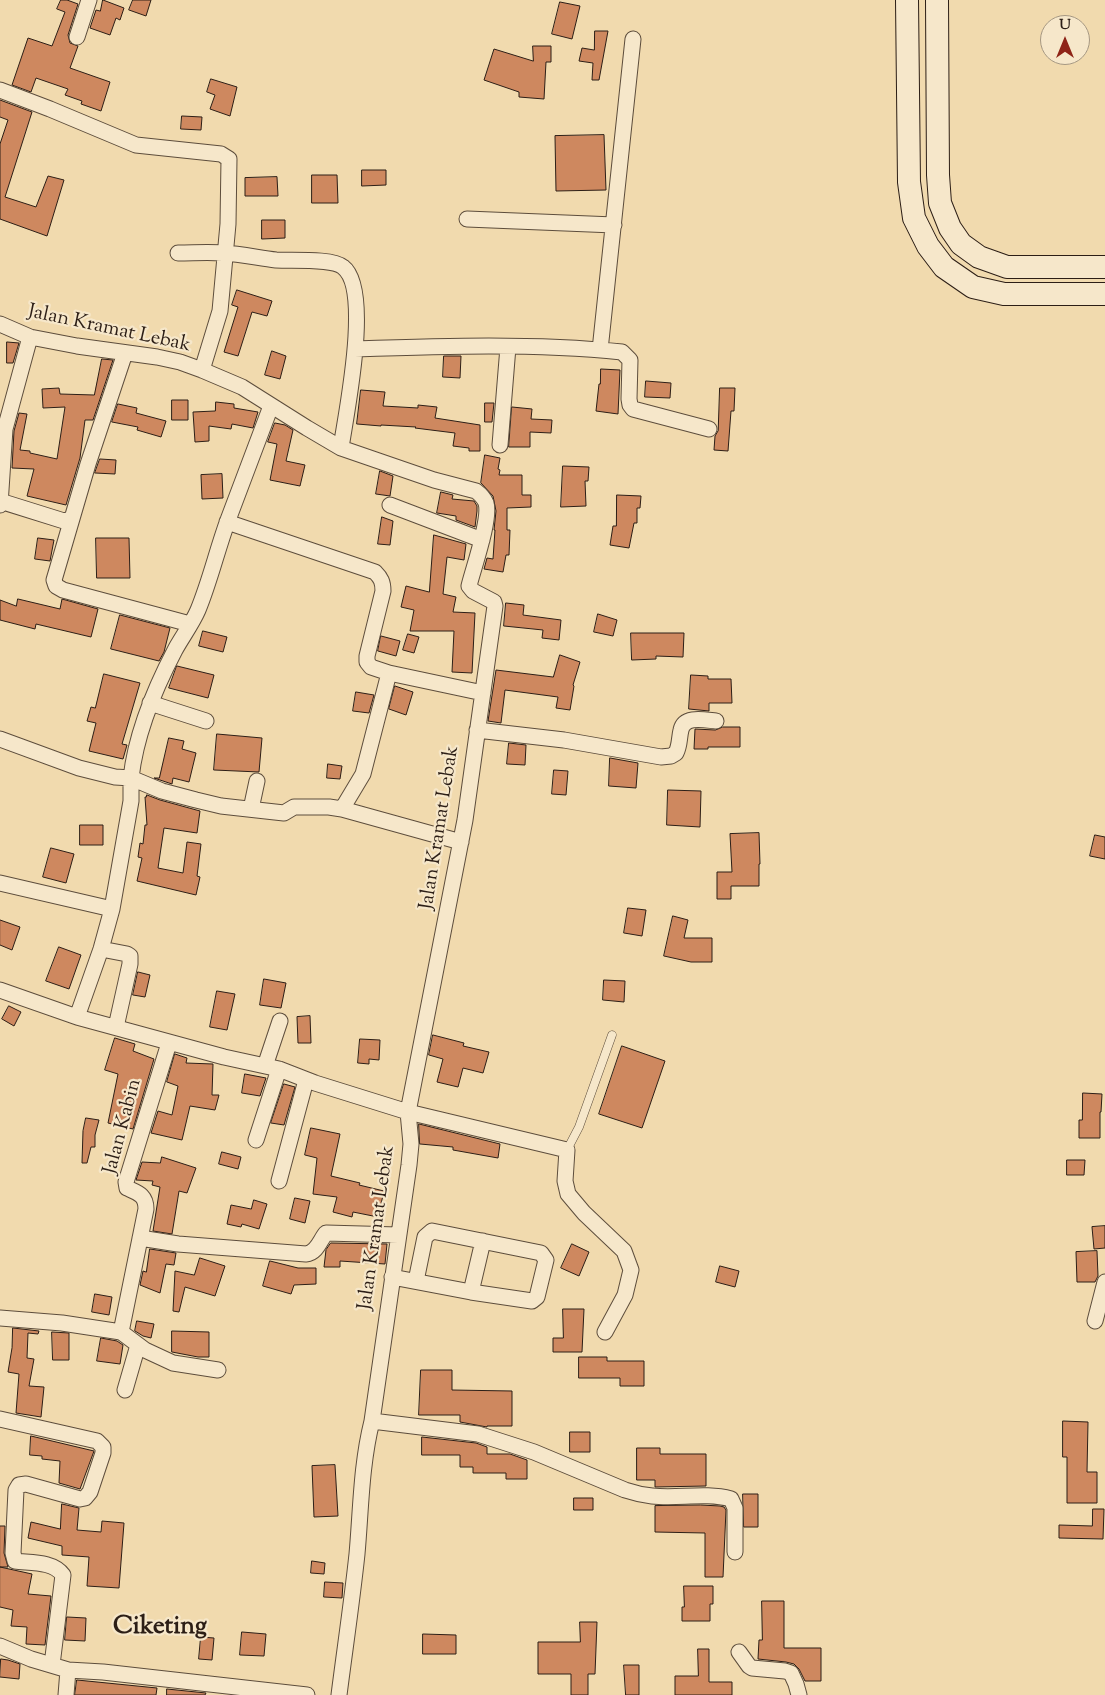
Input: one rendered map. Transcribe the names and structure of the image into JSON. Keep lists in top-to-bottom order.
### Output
{
  "streets": {
    "street": ["Jalan Kramat Lebak", "Jalan Kabin"]
  },
  "districts": ["Ciketing"],
  "north": "top"
}
